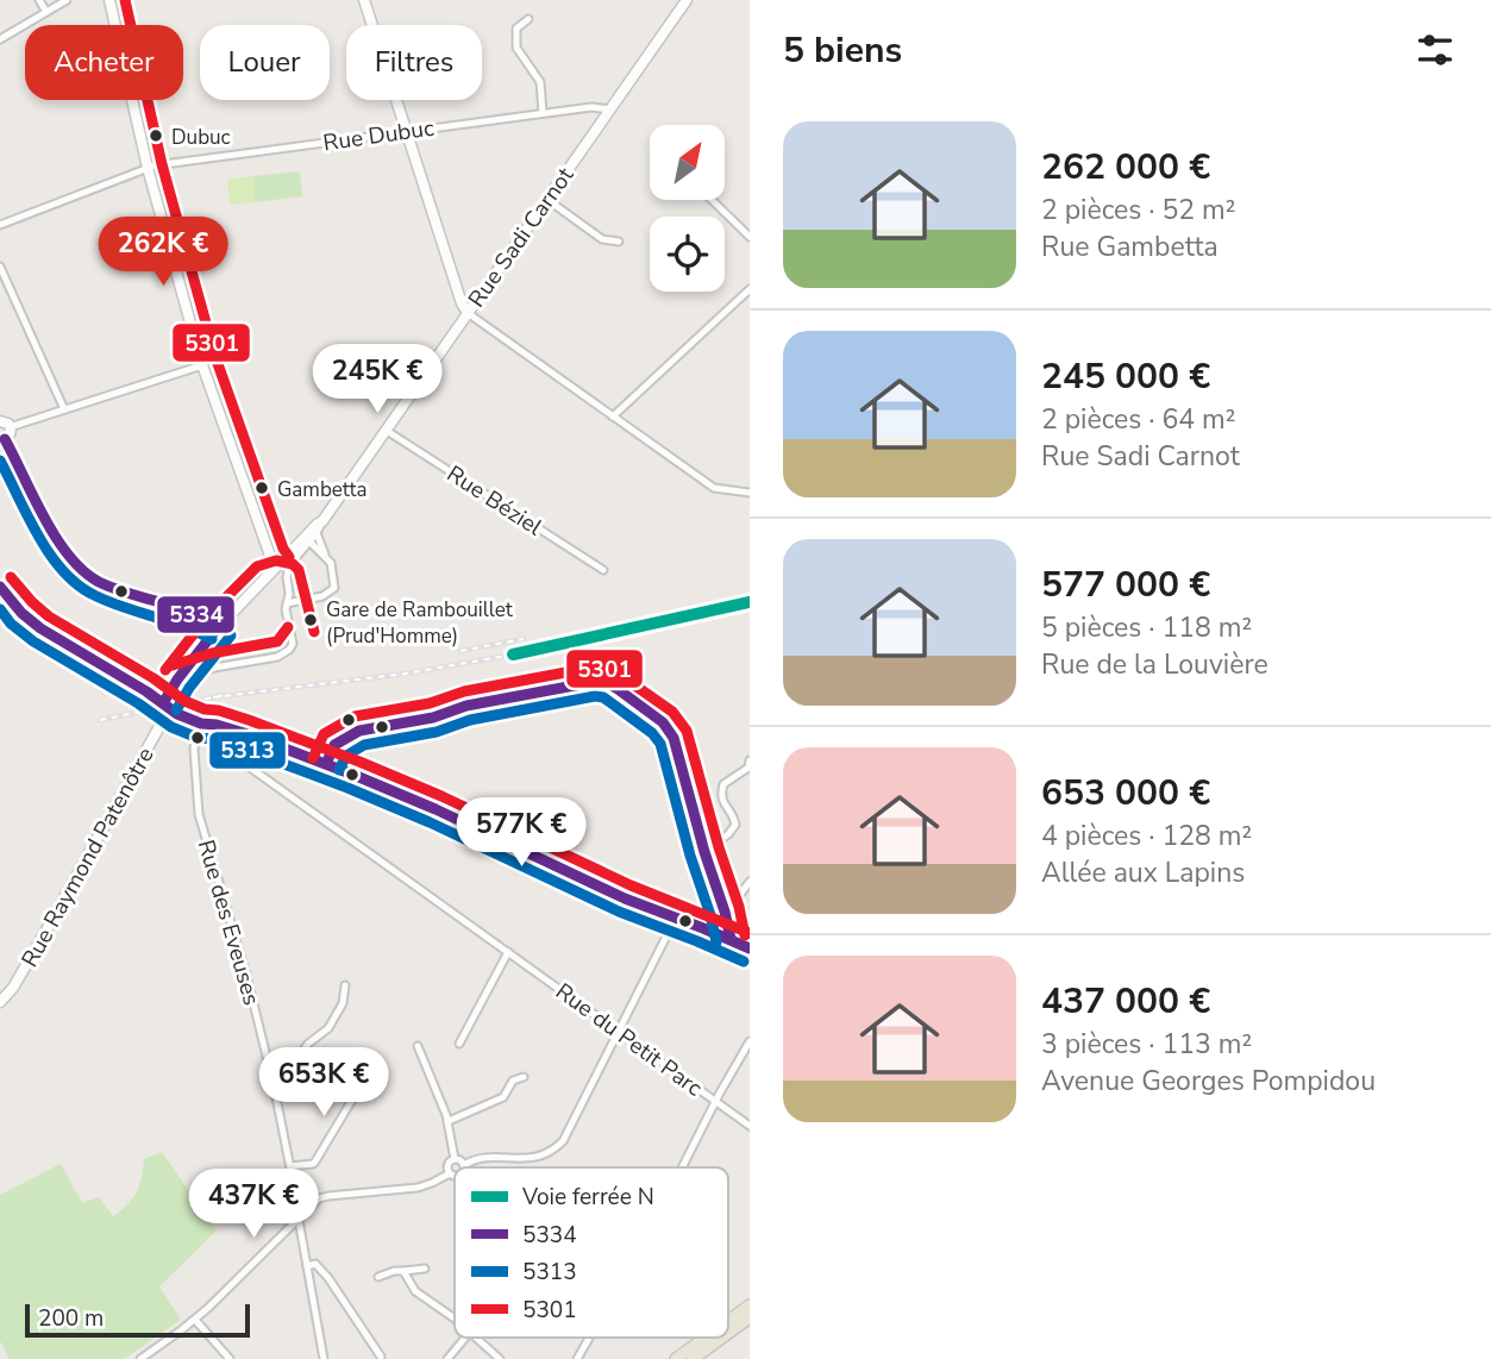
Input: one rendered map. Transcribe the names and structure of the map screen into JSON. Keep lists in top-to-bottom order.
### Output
{
  "streets": {
    "main road": ["Rue Sadi Carnot", "Rue Raymond Patenôtre"],
    "street": [
      "Rue Dubuc",
      "Rue Béziel",
      "Rue des Eveuses",
      "Rue du Petit Parc"
    ]
  },
  "crossings": [
    ["Rue Dubuc", "Rue Sadi Carnot"],
    ["Rue Sadi Carnot", "Rue Béziel"],
    ["Rue Sadi Carnot", "Rue Raymond Patenôtre"],
    ["Rue des Eveuses", "Rue du Petit Parc"]
  ],
  "places": ["Dubuc", "Gambetta", "Gare de Rambouillet (Prud'Homme)"],
  "lines": [
    "transit line 5301",
    "transit line 5334",
    "transit line 5313",
    "rail line N"
  ],
  "legend": [
    "Voie ferrée N",
    "5334",
    "5313",
    "5301"
  ],
  "scale_bar": "200 m",
  "north": "top right",
  "page": {
    "heading": "5 biens",
    "chip": ["Acheter", "Louer", "Filtres"],
    "list": [
      {
        "name": "262 000 €",
        "note": "2 pièces · 52 m² · Rue Gambetta"
      },
      {
        "name": "245 000 €",
        "note": "2 pièces · 64 m² · Rue Sadi Carnot"
      },
      {
        "name": "577 000 €",
        "note": "5 pièces · 118 m² · Rue de la Louvière"
      },
      {
        "name": "653 000 €",
        "note": "4 pièces · 128 m² · Allée aux Lapins"
      },
      {
        "name": "437 000 €",
        "note": "3 pièces · 113 m² · Avenue Georges Pompidou"
      }
    ],
    "price": [
      "262K €",
      "245K €",
      "577K €",
      "653K €",
      "437K €"
    ],
    "scale": "200 m"
  }
}
